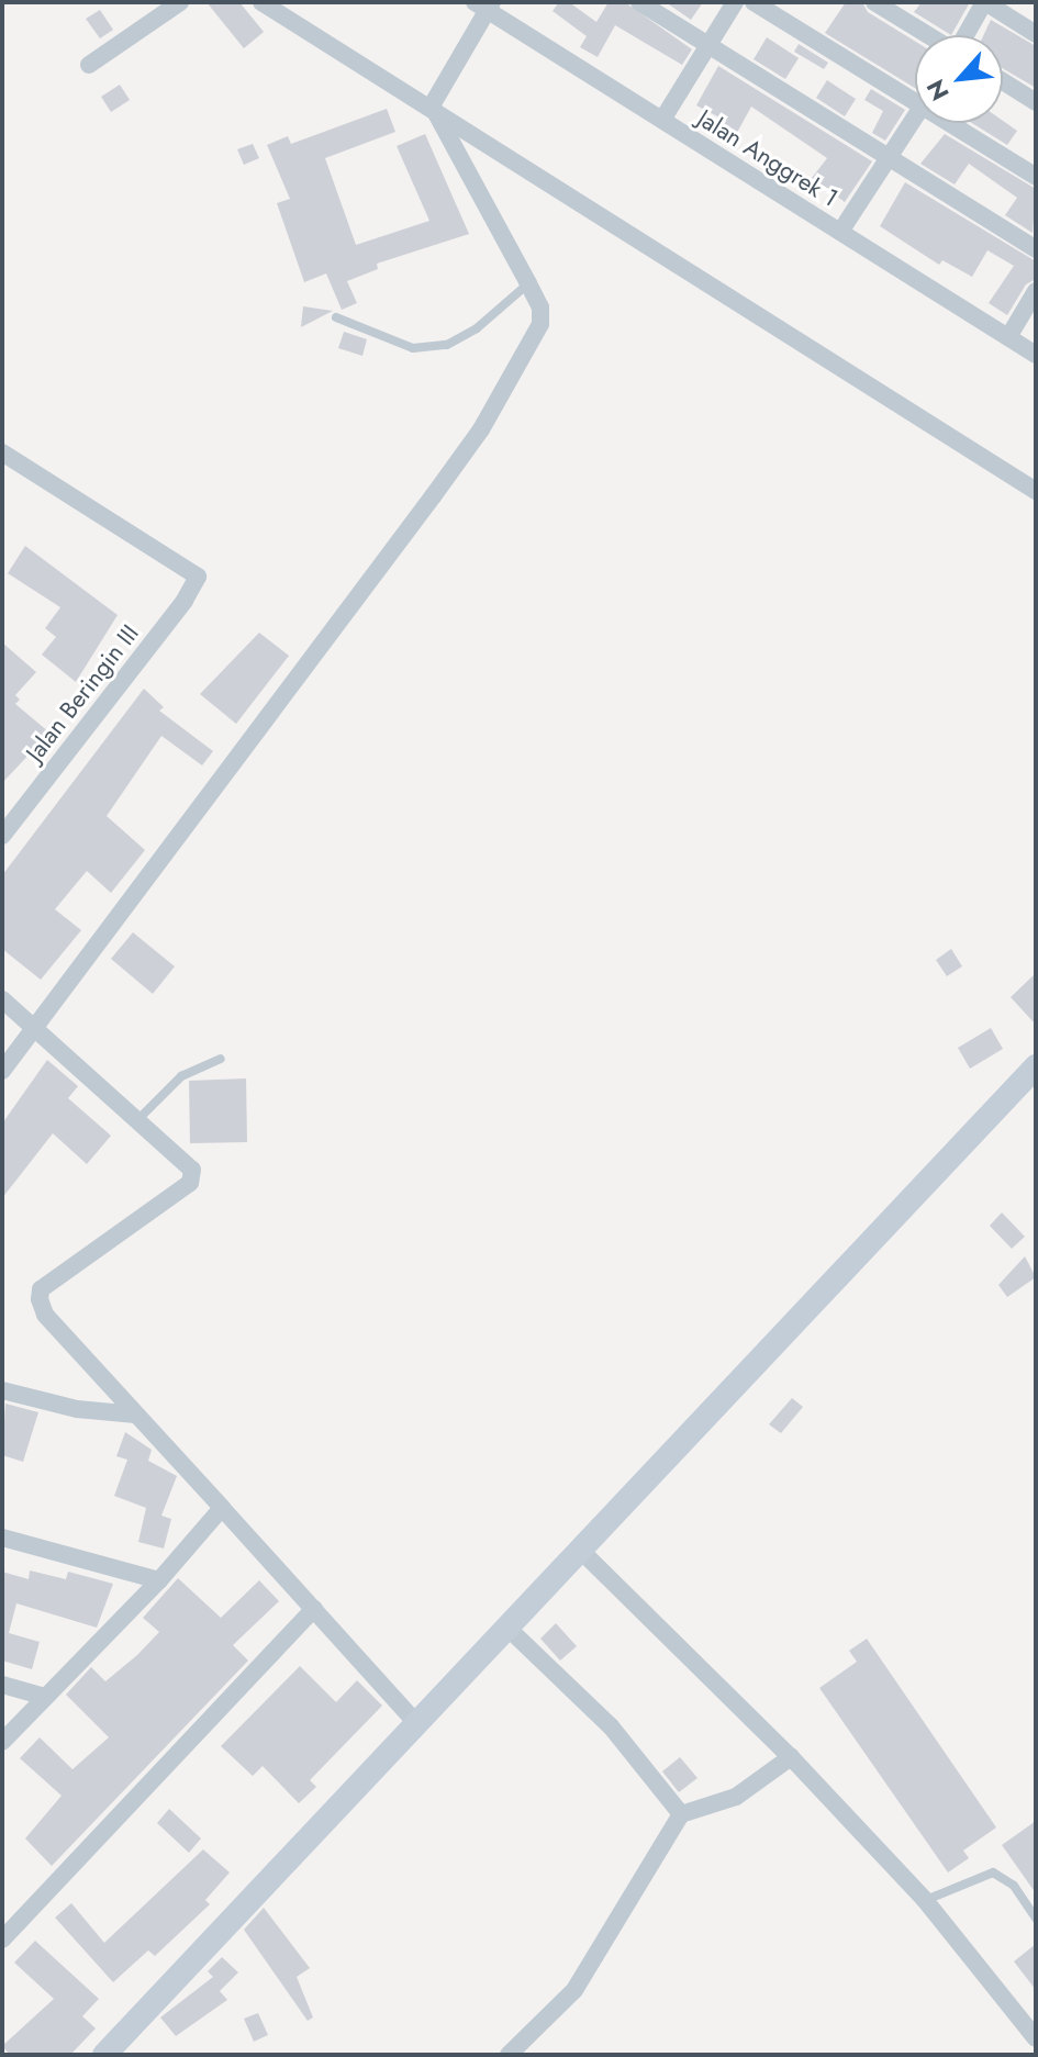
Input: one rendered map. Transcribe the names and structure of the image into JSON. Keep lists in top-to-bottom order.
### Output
{
  "streets": {
    "street": ["Jalan Anggrek 1", "Jalan Beringin III"]
  },
  "north": "bottom left"
}
